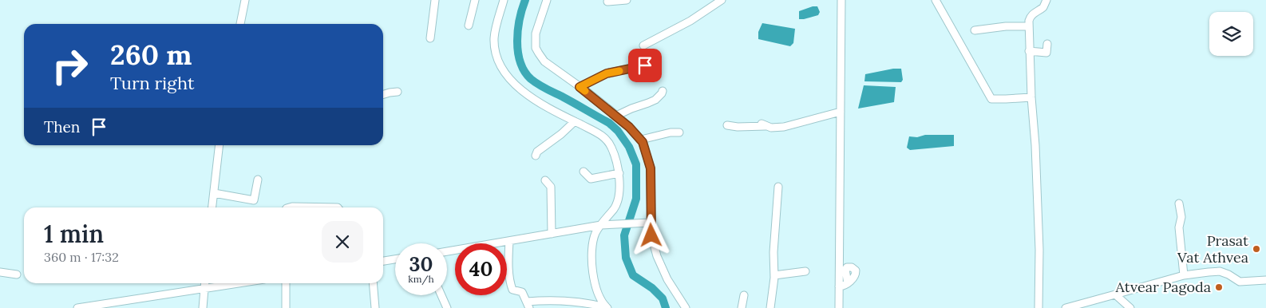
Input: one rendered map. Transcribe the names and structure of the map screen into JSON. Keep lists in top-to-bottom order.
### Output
{
  "places": ["Prasat Vat Athvea", "Atvear Pagoda"],
  "page": {
    "turn": ["260 m", "Turn right"],
    "then": "Then",
    "heading": ["1 min", "360 m · 17:32"],
    "speed": "30 km/h",
    "limit": "40"
  }
}
